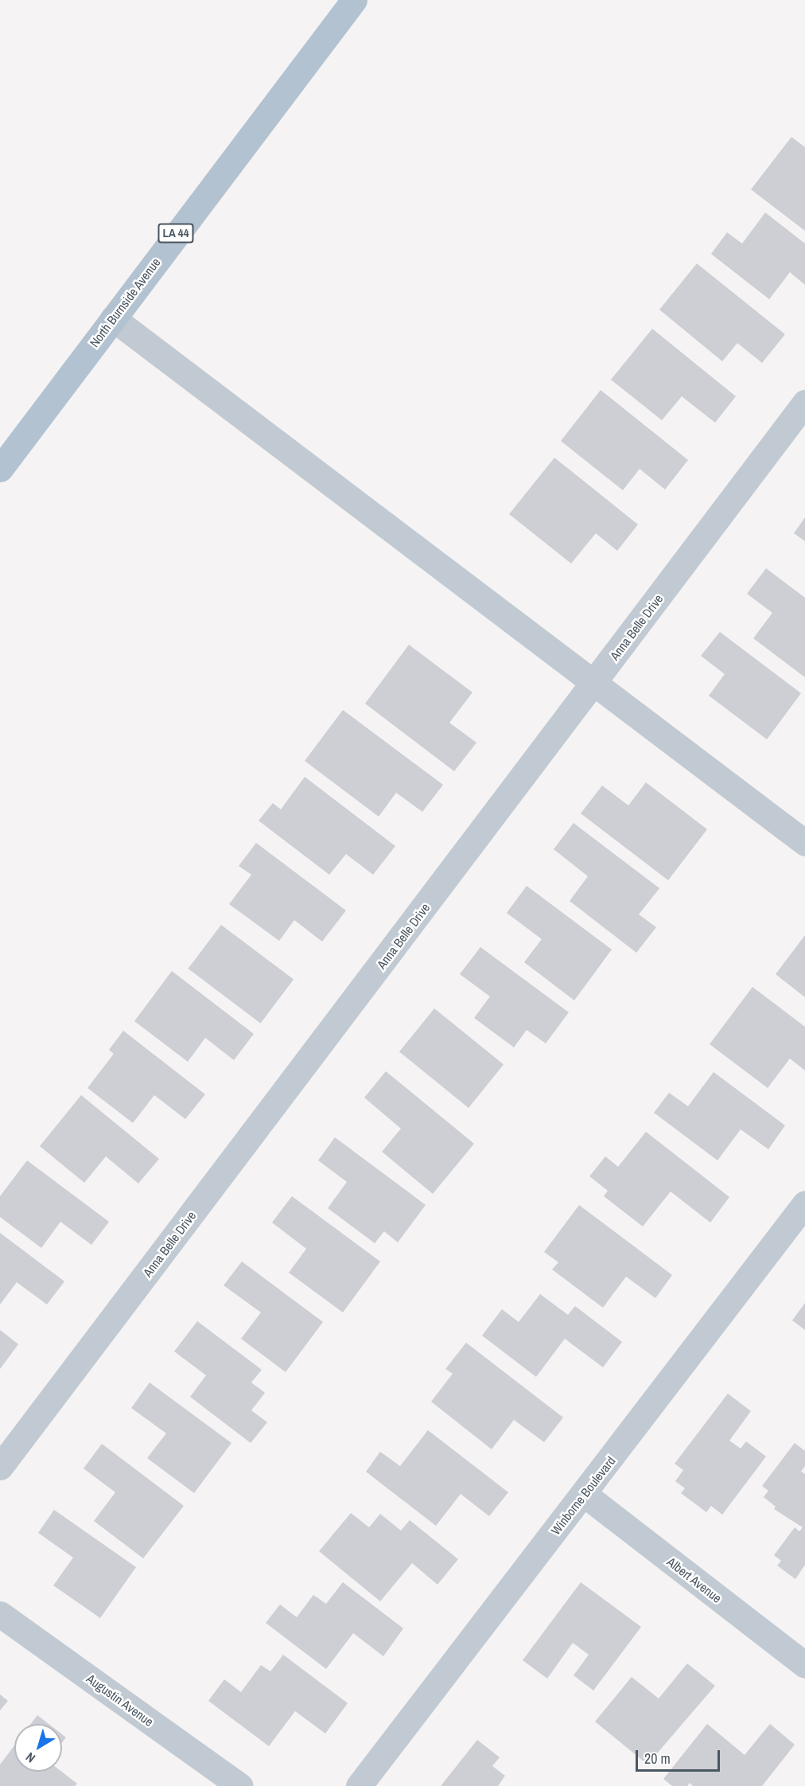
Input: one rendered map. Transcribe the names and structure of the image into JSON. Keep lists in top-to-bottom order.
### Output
{
  "streets": {
    "main road": ["LA 44", "North Burnside Avenue"],
    "street": [
      "Anna Belle Drive",
      "Winborne Boulevard",
      "Albert Avenue",
      "Augustin Avenue"
    ]
  },
  "crossings": [
    ["Winborne Boulevard", "Albert Avenue"]
  ],
  "scale_bar": "20 m",
  "north": "bottom left"
}
